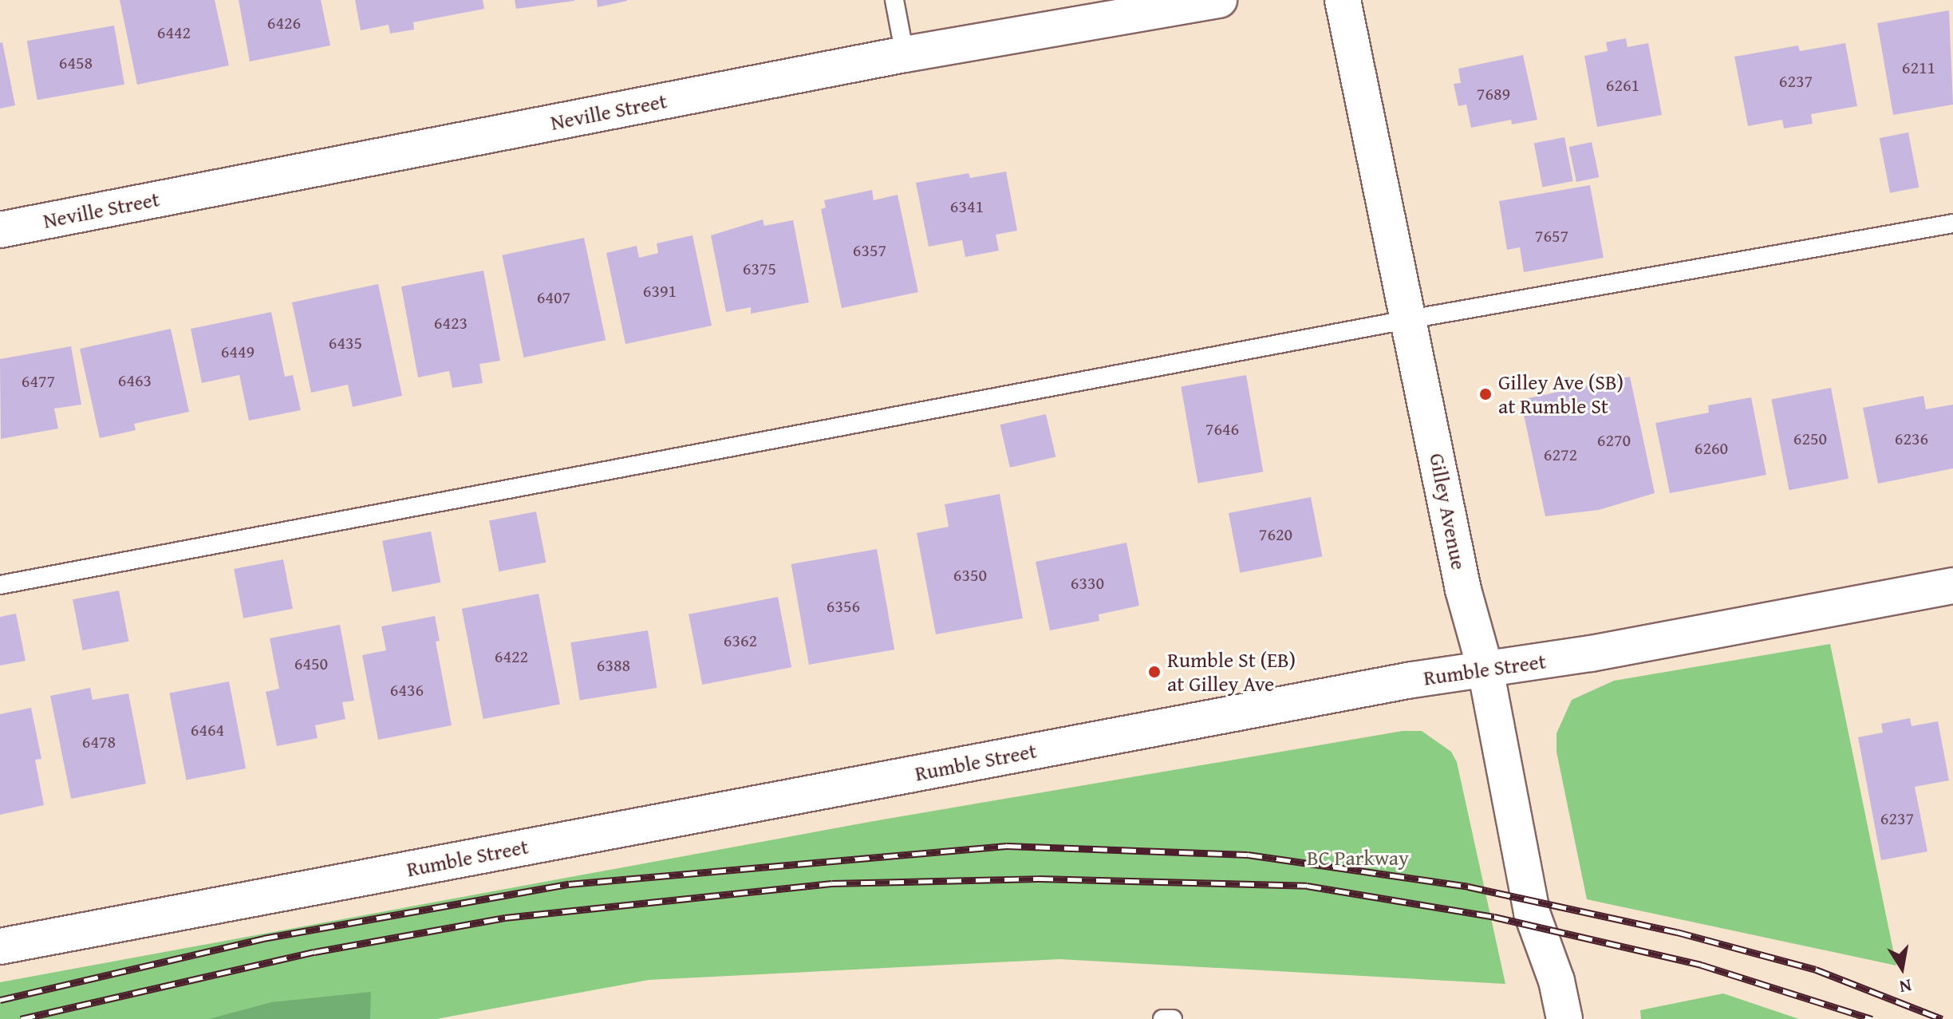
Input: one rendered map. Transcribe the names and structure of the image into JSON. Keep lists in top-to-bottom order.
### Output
{
  "streets": {
    "street": ["Neville Street", "Gilley Avenue", "Rumble Street"]
  },
  "crossings": [
    ["Gilley Avenue", "Rumble Street"]
  ],
  "parks": ["BC Parkway"],
  "places": ["Gilley Ave (SB) at Rumble St", "Rumble St (EB) at Gilley Ave"],
  "house_numbers": [
    "6426",
    "6442",
    "6458",
    "6211",
    "6237",
    "6261",
    "7689",
    "6341",
    "7657",
    "6357",
    "6375",
    "6391",
    "6407",
    "6423",
    "6435",
    "6449",
    "6463",
    "6477",
    "7646",
    "6250",
    "6236",
    "6270",
    "6260",
    "6272",
    "7620",
    "6350",
    "6330",
    "6356",
    "6362",
    "6422",
    "6450",
    "6388",
    "6436",
    "6464",
    "6478",
    "6237"
  ],
  "north": "bottom"
}
